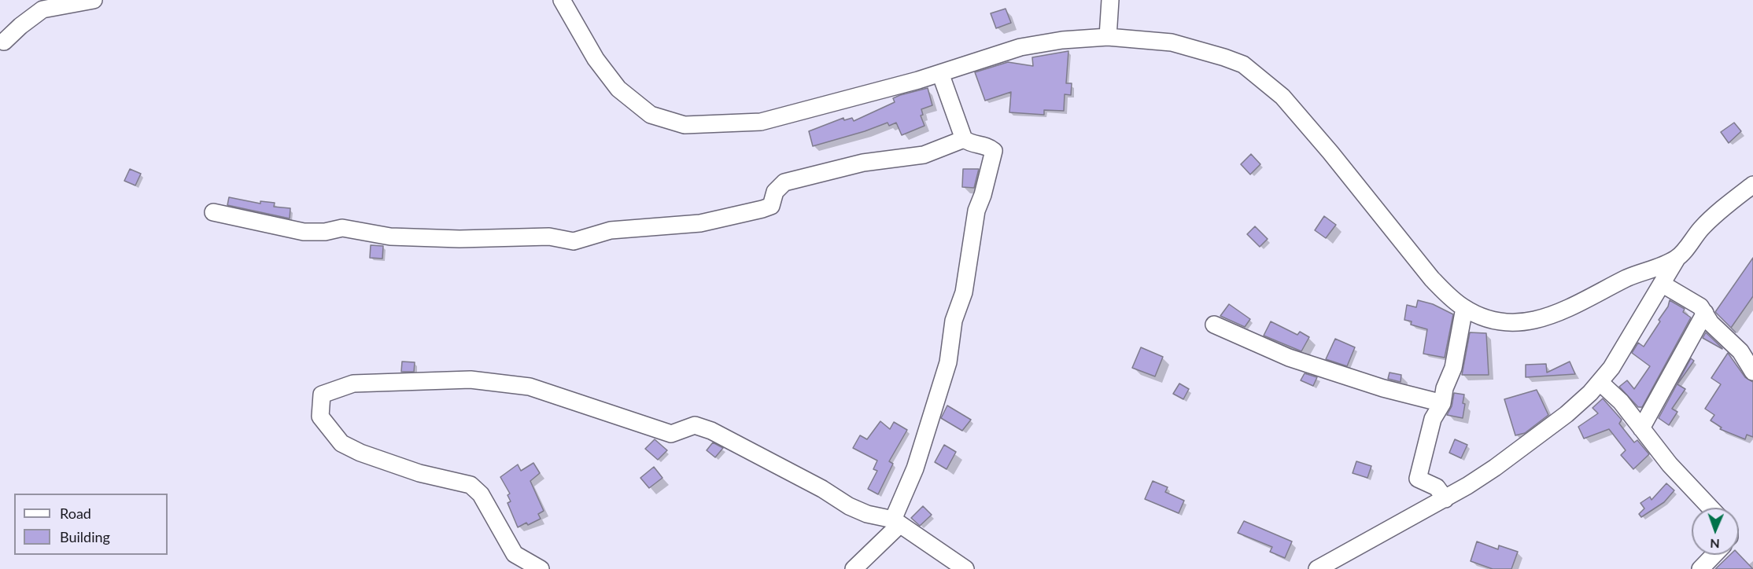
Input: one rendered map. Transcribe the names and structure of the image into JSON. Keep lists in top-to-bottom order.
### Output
{
  "legend": ["Road", "Building"],
  "north": "bottom"
}
